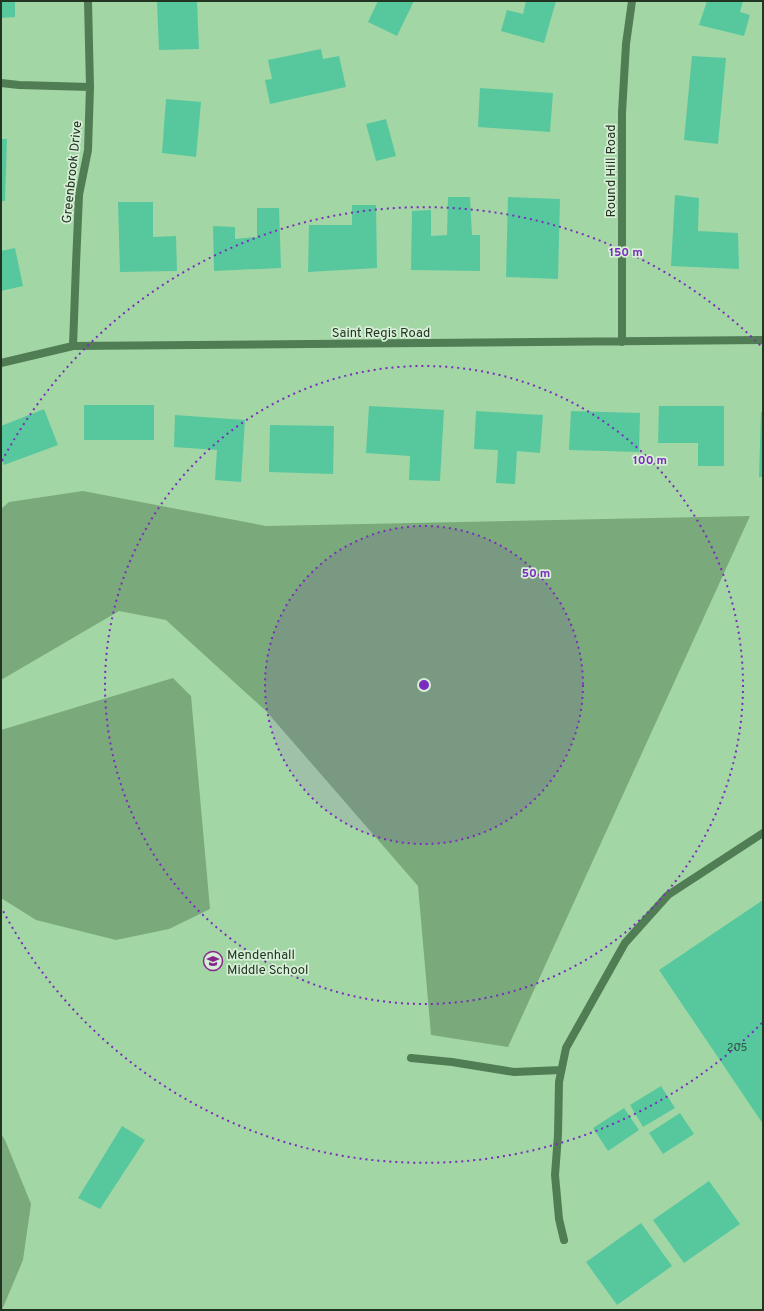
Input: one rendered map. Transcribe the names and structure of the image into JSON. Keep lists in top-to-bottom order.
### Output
{
  "streets": {
    "street": ["Round Hill Road", "Greenbrook Drive", "Saint Regis Road"]
  },
  "crossings": [
    ["Round Hill Road", "Saint Regis Road"],
    ["Greenbrook Drive", "Saint Regis Road"]
  ],
  "places": {
    "school or university": ["Mendenhall Middle School"]
  },
  "house_numbers": ["205"],
  "rings": ["150 m", "100 m", "50 m"]
}
